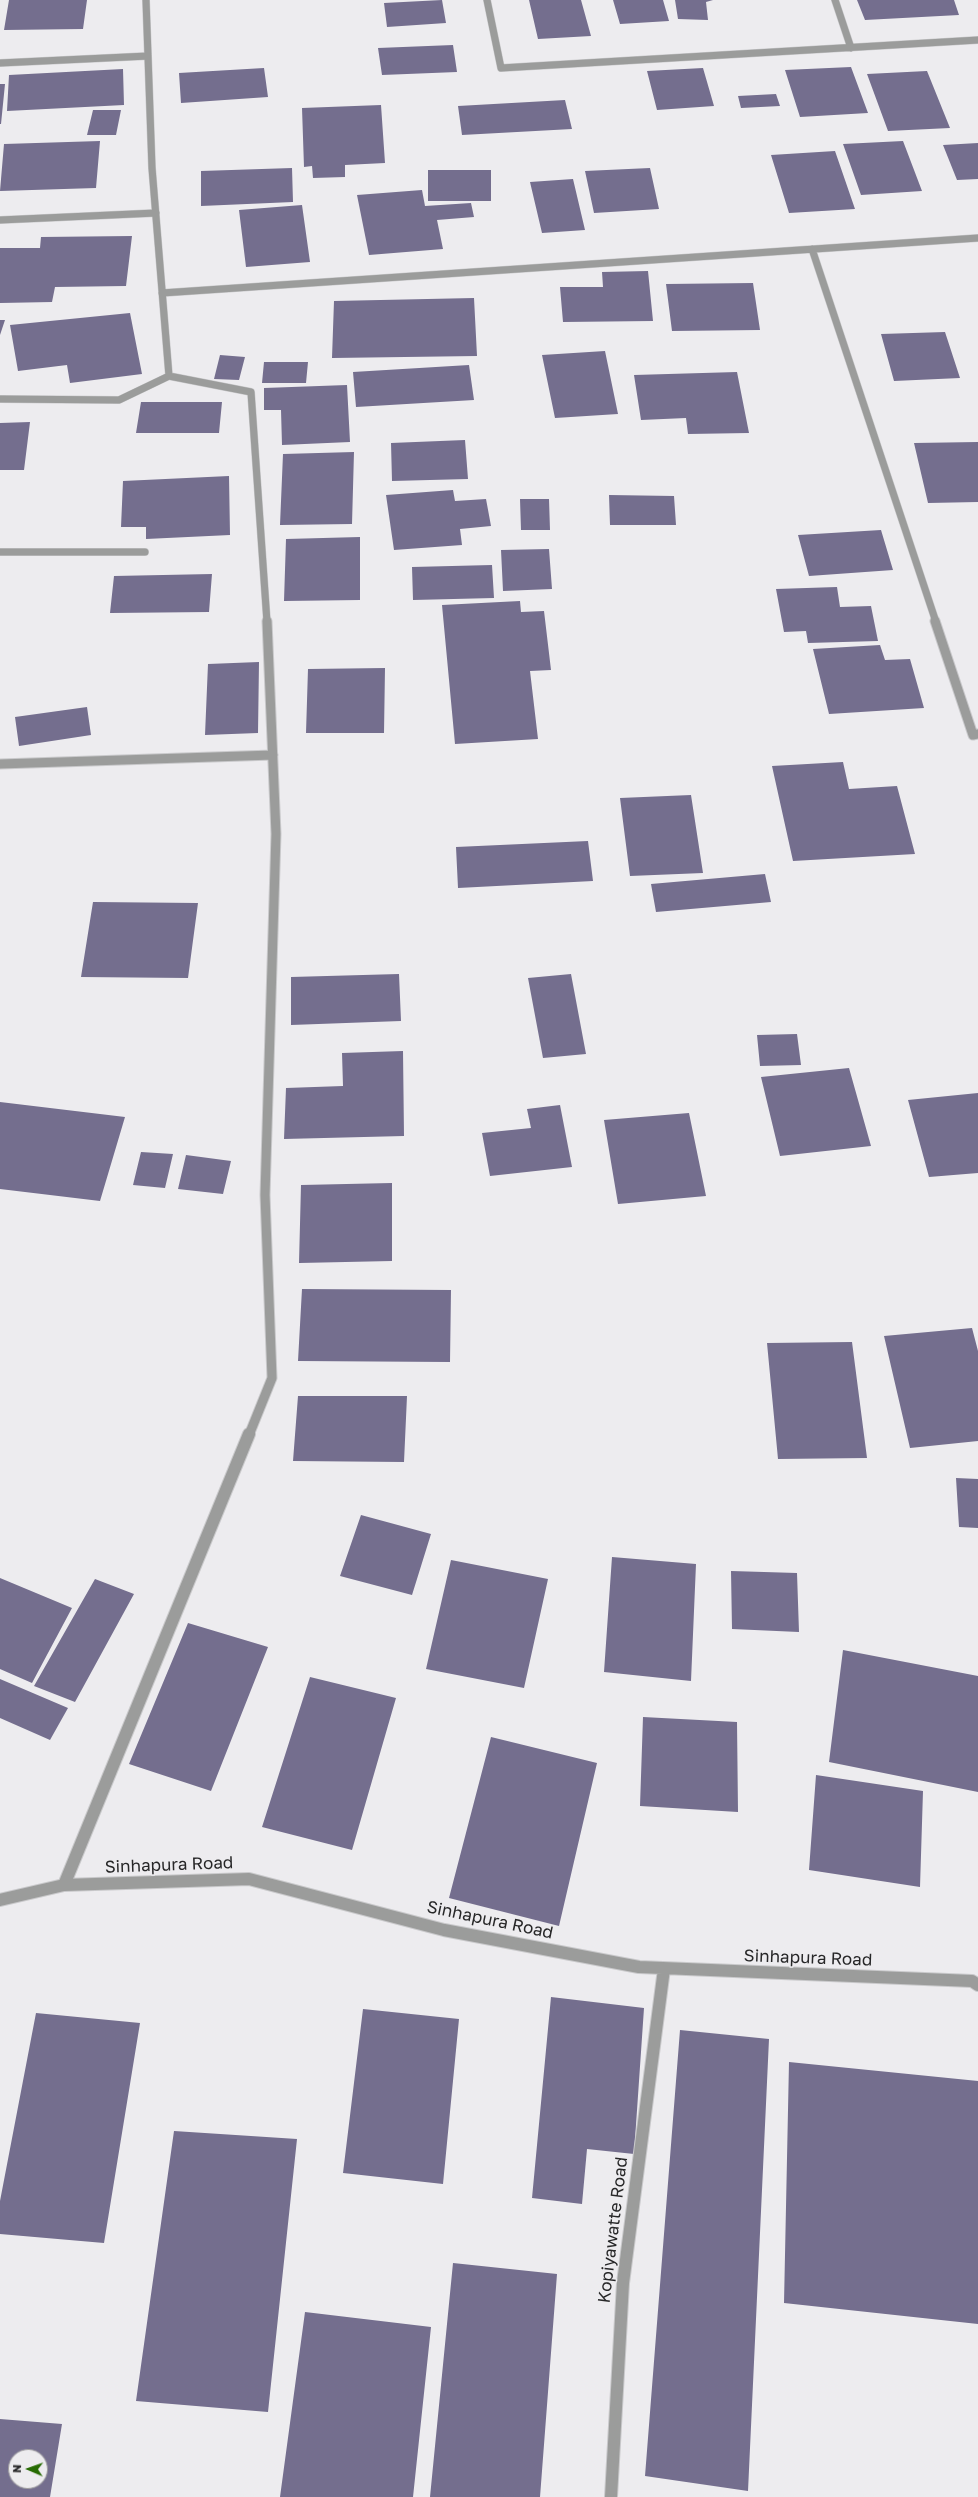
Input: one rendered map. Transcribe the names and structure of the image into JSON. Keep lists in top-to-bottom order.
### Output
{
  "streets": {
    "street": ["Sinhapura Road", "Kopiyawatte Road"]
  },
  "crossings": [
    ["Sinhapura Road", "Kopiyawatte Road"]
  ],
  "north": "left"
}
